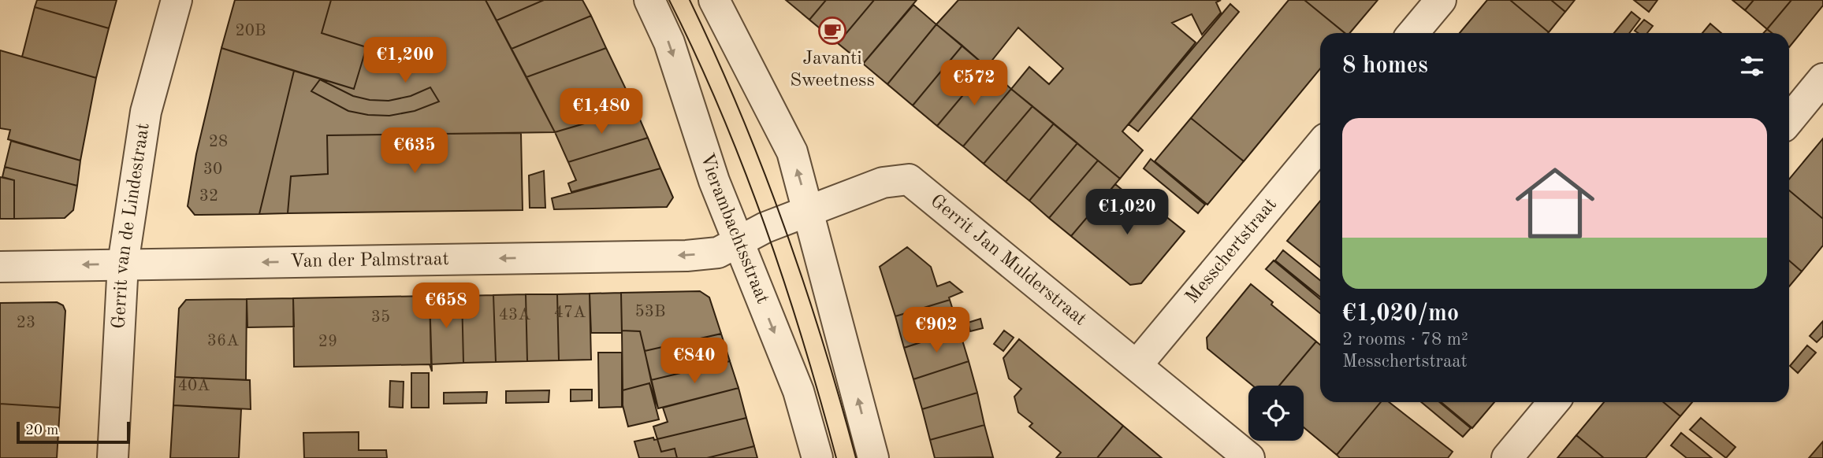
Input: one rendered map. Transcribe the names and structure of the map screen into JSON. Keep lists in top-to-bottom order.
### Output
{
  "streets": {
    "street": [
      "Gerrit van de Lindestraat",
      "Vierambachtsstraat",
      "Messchertstraat",
      "Van der Palmstraat",
      "Gerrit Jan Mulderstraat"
    ]
  },
  "crossings": [
    ["Gerrit van de Lindestraat", "Van der Palmstraat"],
    ["Vierambachtsstraat", "Van der Palmstraat"],
    ["Vierambachtsstraat", "Gerrit Jan Mulderstraat"],
    ["Messchertstraat", "Gerrit Jan Mulderstraat"],
    ["Van der Palmstraat", "Gerrit Jan Mulderstraat"]
  ],
  "one_way": ["Van der Palmstraat"],
  "places": {
    "cafe": ["Javanti Sweetness"]
  },
  "house_numbers": [
    "20B",
    "28",
    "30",
    "32",
    "53B",
    "47A",
    "43A",
    "35",
    "23",
    "36A",
    "29",
    "40A"
  ],
  "scale_bar": "20 m",
  "page": {
    "heading": "8 homes",
    "price": [
      "€1,200",
      "€572",
      "€1,480",
      "€635",
      "€1,020",
      "€658",
      "€902",
      "€840"
    ],
    "list": [
      {
        "name": "€1,020/mo",
        "note": "2 rooms · 78 m² · Messchertstraat"
      }
    ],
    "scale": "20 m"
  }
}
